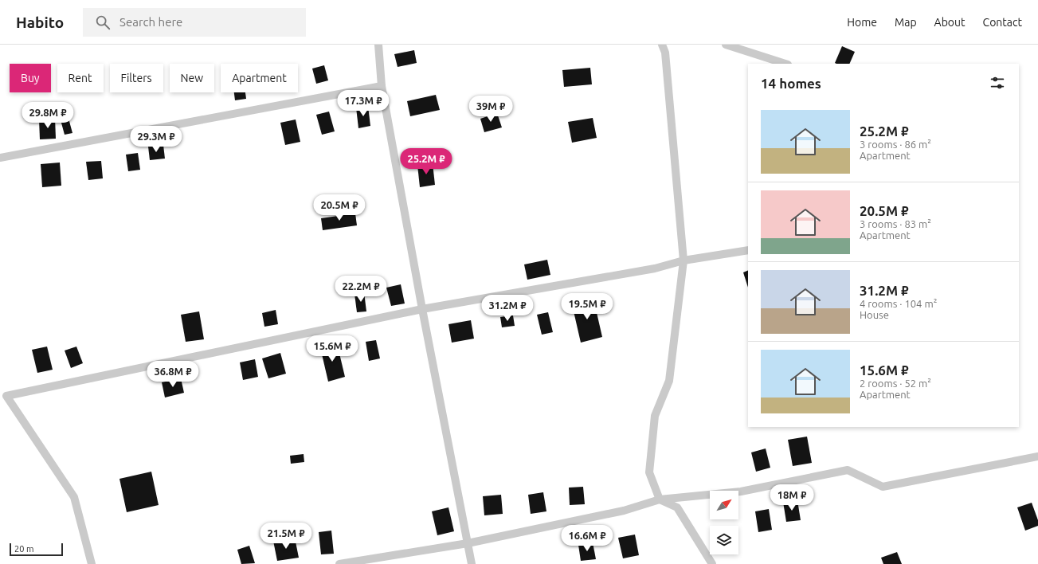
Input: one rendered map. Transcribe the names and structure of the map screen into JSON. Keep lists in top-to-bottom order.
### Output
{
  "scale_bar": "20 m",
  "north": "top right",
  "page": {
    "header": "Habito",
    "search": "Search here",
    "nav": [
      "Home",
      "Map",
      "About",
      "Contact"
    ],
    "chip": [
      "Buy",
      "Rent",
      "Filters",
      "New",
      "Apartment"
    ],
    "heading": "14 homes",
    "price": [
      "17.3M ₽",
      "39M ₽",
      "29.8M ₽",
      "29.3M ₽",
      "25.2M ₽",
      "20.5M ₽",
      "22.2M ₽",
      "19.5M ₽",
      "31.2M ₽",
      "15.6M ₽",
      "36.8M ₽",
      "18M ₽",
      "21.5M ₽",
      "16.6M ₽"
    ],
    "list": [
      {
        "name": "25.2M ₽",
        "note": "3 rooms · 86 m² · Apartment"
      },
      {
        "name": "20.5M ₽",
        "note": "3 rooms · 83 m² · Apartment"
      },
      {
        "name": "31.2M ₽",
        "note": "4 rooms · 104 m² · House"
      },
      {
        "name": "15.6M ₽",
        "note": "2 rooms · 52 m² · Apartment"
      }
    ],
    "scale": "20 m"
  }
}
